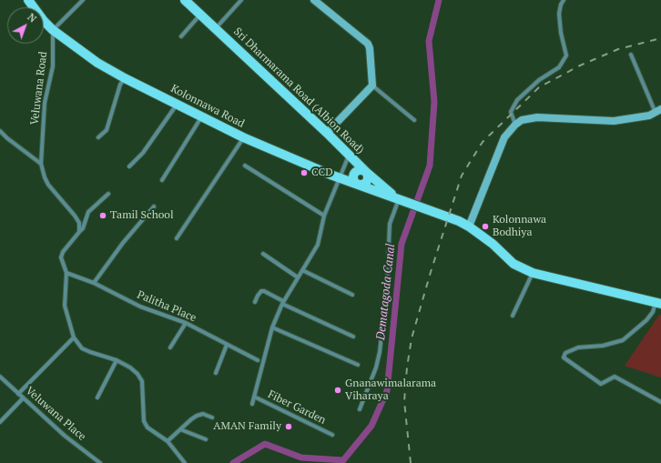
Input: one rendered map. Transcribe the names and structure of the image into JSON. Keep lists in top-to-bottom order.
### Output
{
  "streets": {
    "main road": ["Sri Dharmarama Road (Albion Road)", "Kolonnawa Road"],
    "street": [
      "Veluwana Road",
      "Palitha Place",
      "Fiber Garden",
      "Veluwana Place"
    ]
  },
  "crossings": [
    ["Veluwana Road", "Kolonnawa Road"],
    ["Sri Dharmarama Road (Albion Road)", "Kolonnawa Road"]
  ],
  "water": ["Dematagoda Canal"],
  "places": [
    "CCD",
    "Tamil School",
    "Kolonnawa Bodhiya",
    "Gnanawimalarama Viharaya",
    "AMAN Family"
  ],
  "north": "top right"
}
